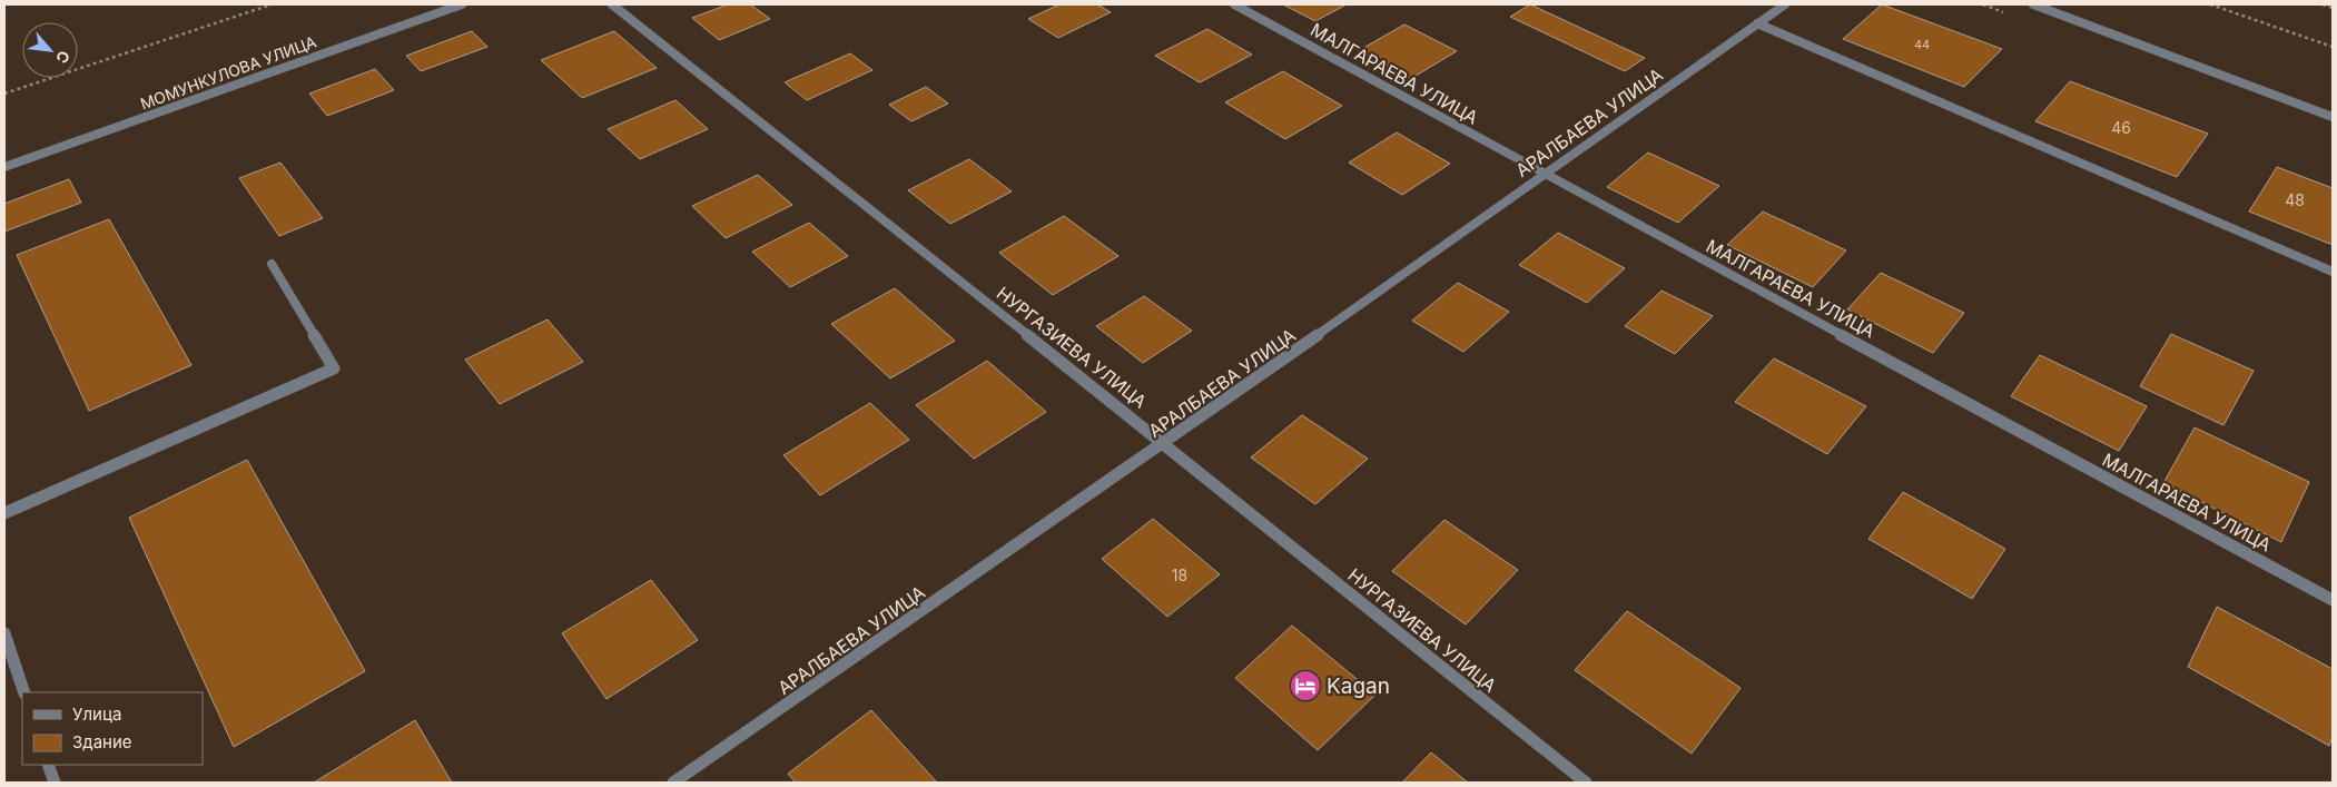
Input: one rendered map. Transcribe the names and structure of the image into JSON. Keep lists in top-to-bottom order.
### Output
{
  "streets": {
    "street": [
      "МОМУНКУЛОВА УЛИЦА",
      "МАЛГАРАЕВА УЛИЦА",
      "АРАЛБАЕВА УЛИЦА",
      "НУРГАЗИЕВА УЛИЦА"
    ]
  },
  "crossings": [
    ["МАЛГАРАЕВА УЛИЦА", "АРАЛБАЕВА УЛИЦА"],
    ["АРАЛБАЕВА УЛИЦА", "НУРГАЗИЕВА УЛИЦА"]
  ],
  "places": {
    "hotel": ["Kagan"]
  },
  "house_numbers": [
    "44",
    "46",
    "48",
    "18"
  ],
  "legend": ["Улица", "Здание"],
  "north": "bottom right"
}
